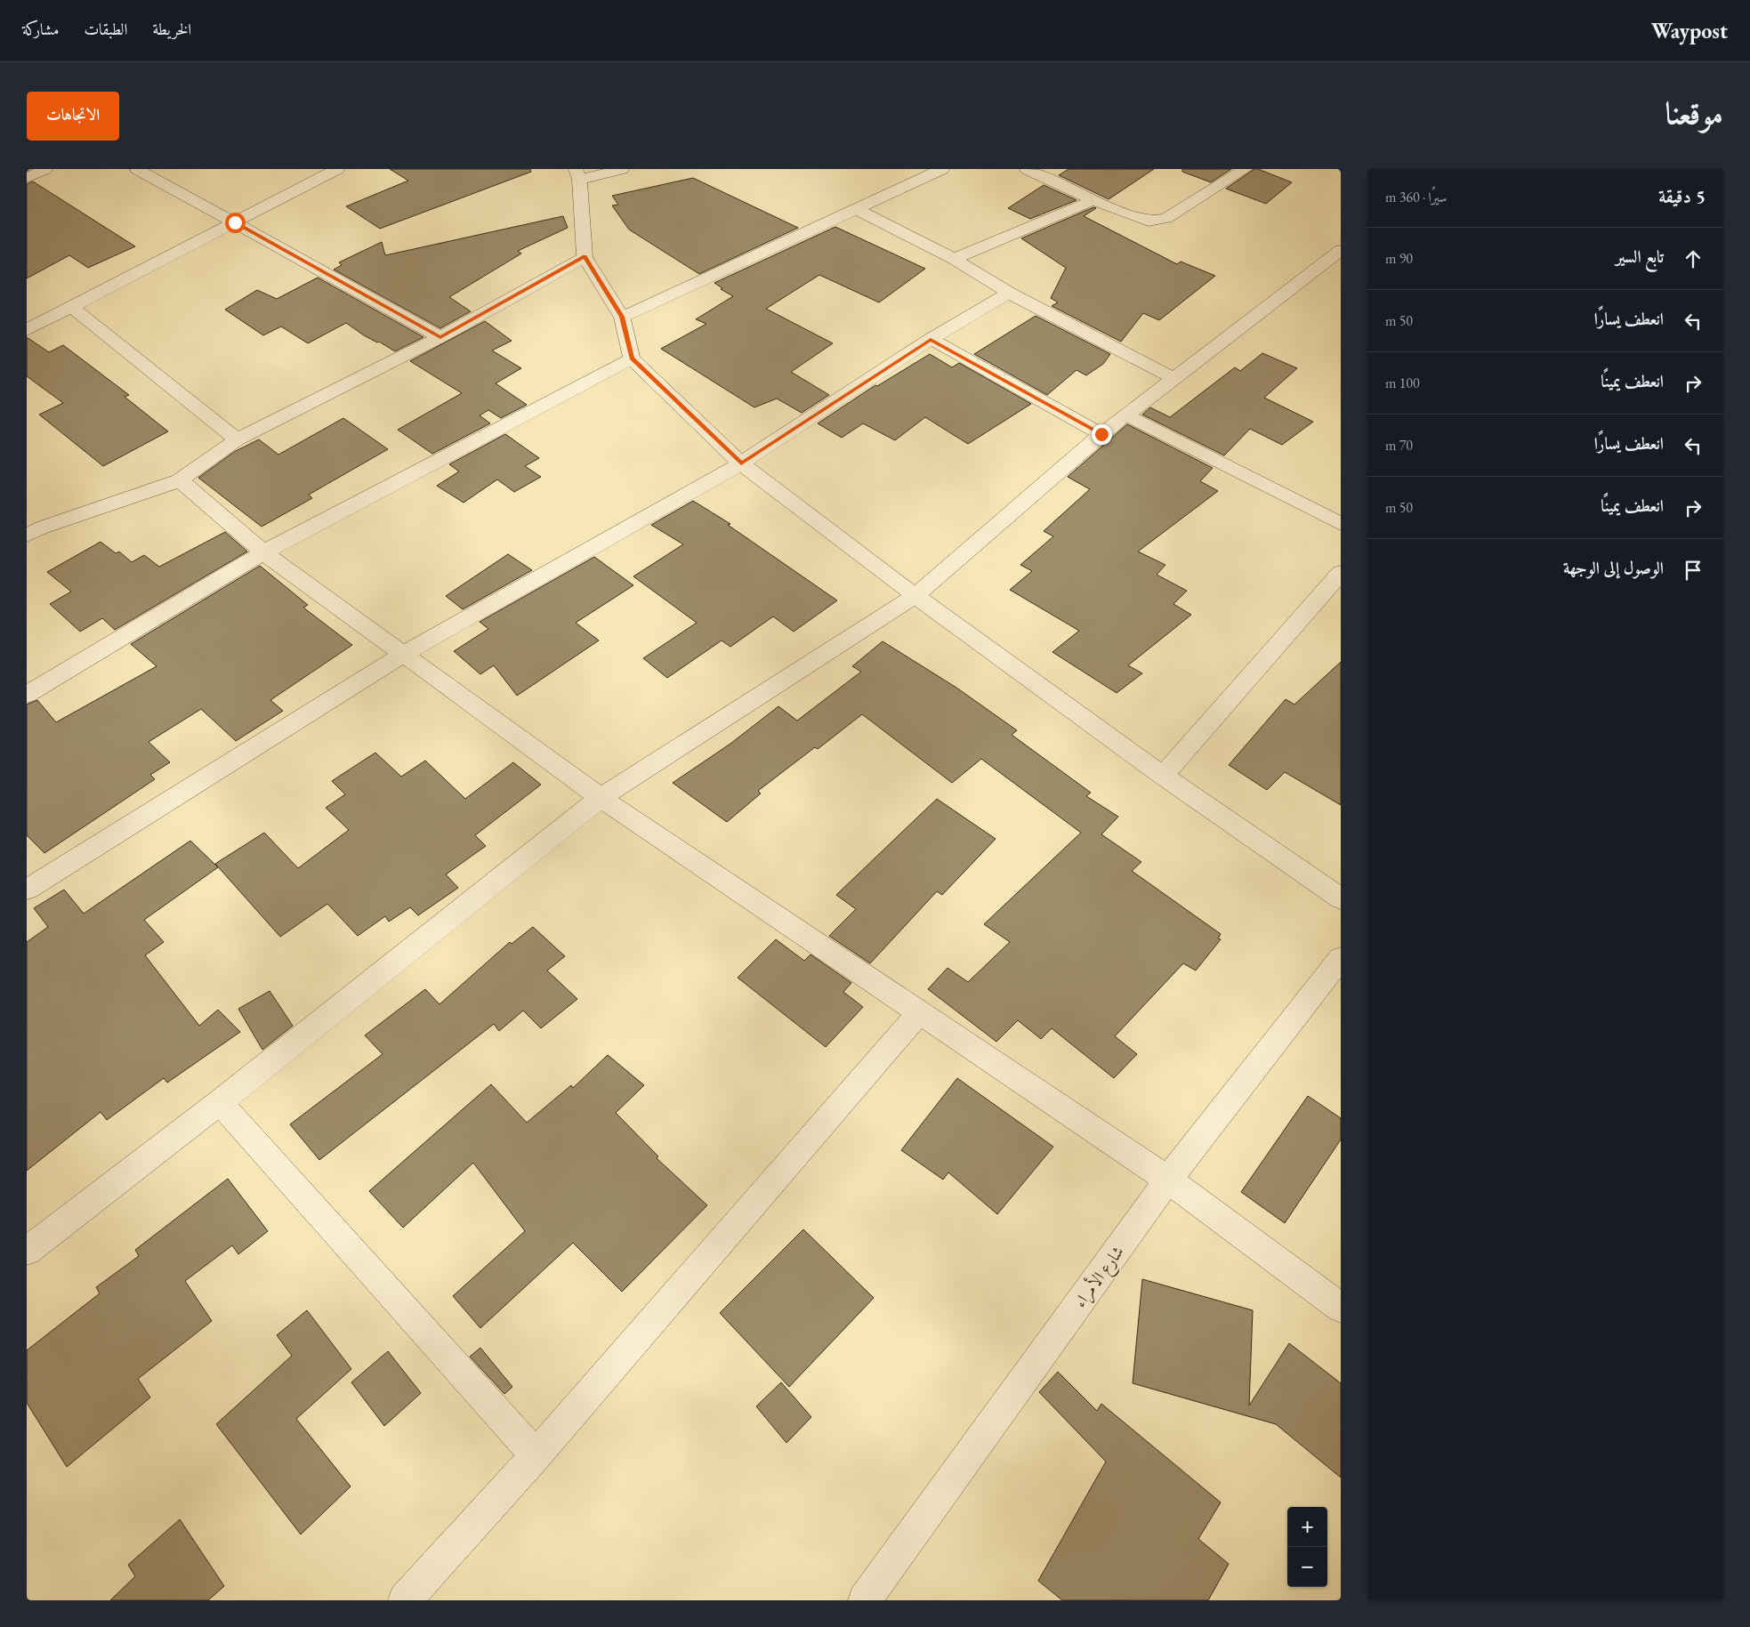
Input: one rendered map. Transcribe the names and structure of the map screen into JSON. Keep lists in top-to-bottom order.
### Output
{
  "streets": {
    "street": ["شارع الأمراء"]
  },
  "page": {
    "header": "Waypost",
    "nav": ["الخريطة", "الطبقات", "مشاركة"],
    "title": "موقعنا",
    "buttons": "الاتجاهات",
    "heading": ["5 دقيقة", "سيرًا · 360 m"],
    "list": [
      ["تابع السير", "90 m"],
      ["انعطف يسارًا", "50 m"],
      ["انعطف يمينًا", "100 m"],
      ["انعطف يسارًا", "70 m"],
      ["انعطف يمينًا", "50 m"],
      "الوصول إلى الوجهة"
    ],
    "map_buttons": ["+", "−"]
  }
}
